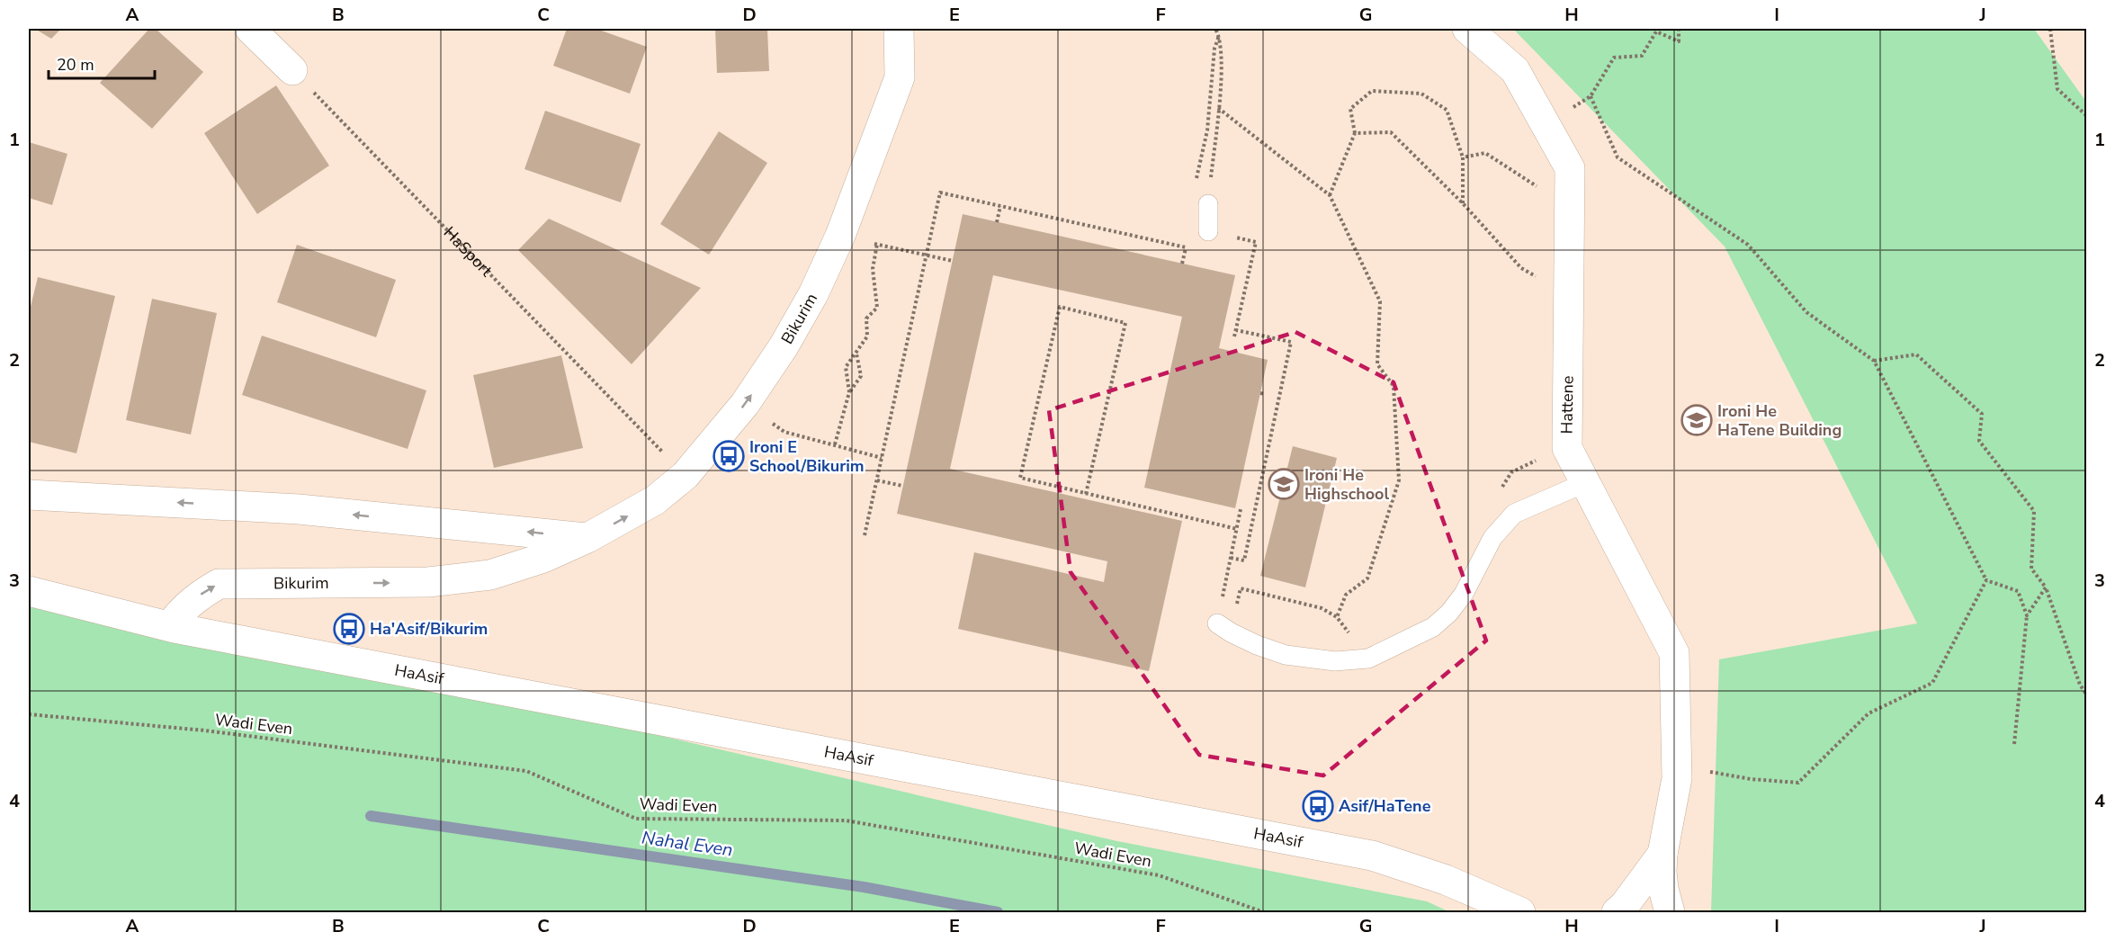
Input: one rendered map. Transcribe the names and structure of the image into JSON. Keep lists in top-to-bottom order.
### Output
{
  "streets": {
    "street": ["Bikurim", "Hattene", "HaAsif"],
    "path": ["HaSport", "Wadi Even"]
  },
  "crossings": [
    ["HaSport", "Bikurim"],
    ["Bikurim", "HaAsif"]
  ],
  "one_way": ["Bikurim"],
  "water": ["Nahal Even"],
  "places": {
    "school or university": ["Ironi He HaTene Building", "Ironi He Highschool"],
    "bus stop": ["Ironi E School/Bikurim", "Ha'Asif/Bikurim", "Asif/HaTene"]
  },
  "scale_bar": "20 m",
  "grid": {
    "columns": [
      "A",
      "B",
      "C",
      "D",
      "E",
      "F",
      "G",
      "H",
      "I",
      "J"
    ],
    "rows": [
      "1",
      "2",
      "3",
      "4"
    ]
  }
}
